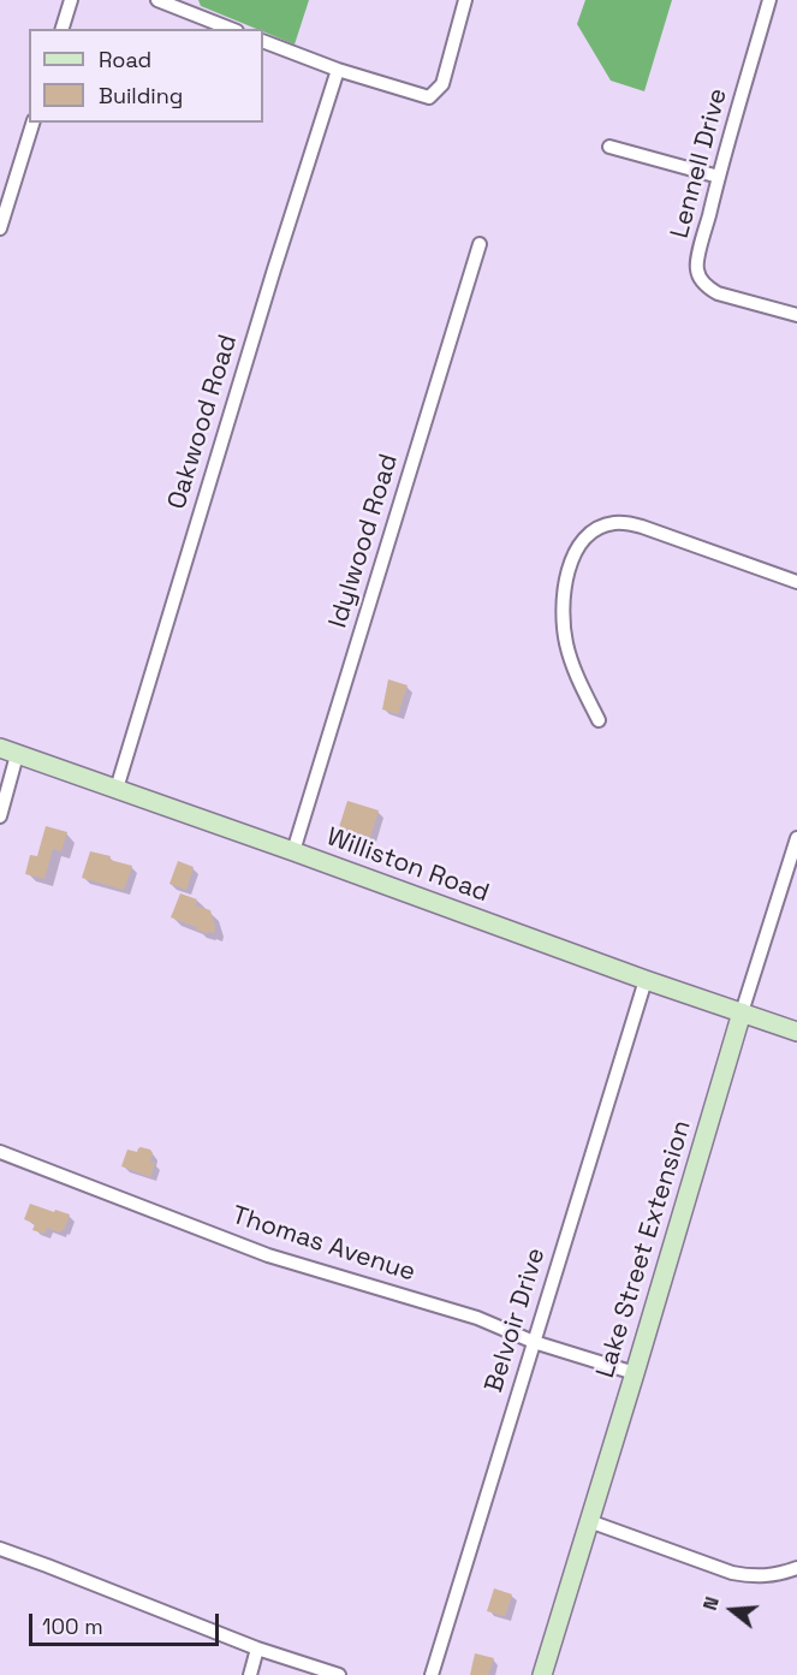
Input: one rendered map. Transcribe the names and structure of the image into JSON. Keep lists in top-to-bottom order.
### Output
{
  "streets": {
    "main road": ["Williston Road", "Lake Street Extension"],
    "street": [
      "Lennell Drive",
      "Oakwood Road",
      "Idylwood Road",
      "Thomas Avenue",
      "Belvoir Drive"
    ]
  },
  "crossings": [
    ["Oakwood Road", "Williston Road"],
    ["Idylwood Road", "Williston Road"],
    ["Williston Road", "Lake Street Extension"],
    ["Williston Road", "Belvoir Drive"],
    ["Thomas Avenue", "Lake Street Extension"],
    ["Thomas Avenue", "Belvoir Drive"]
  ],
  "legend": ["Road", "Building"],
  "scale_bar": "100 m",
  "north": "left"
}
